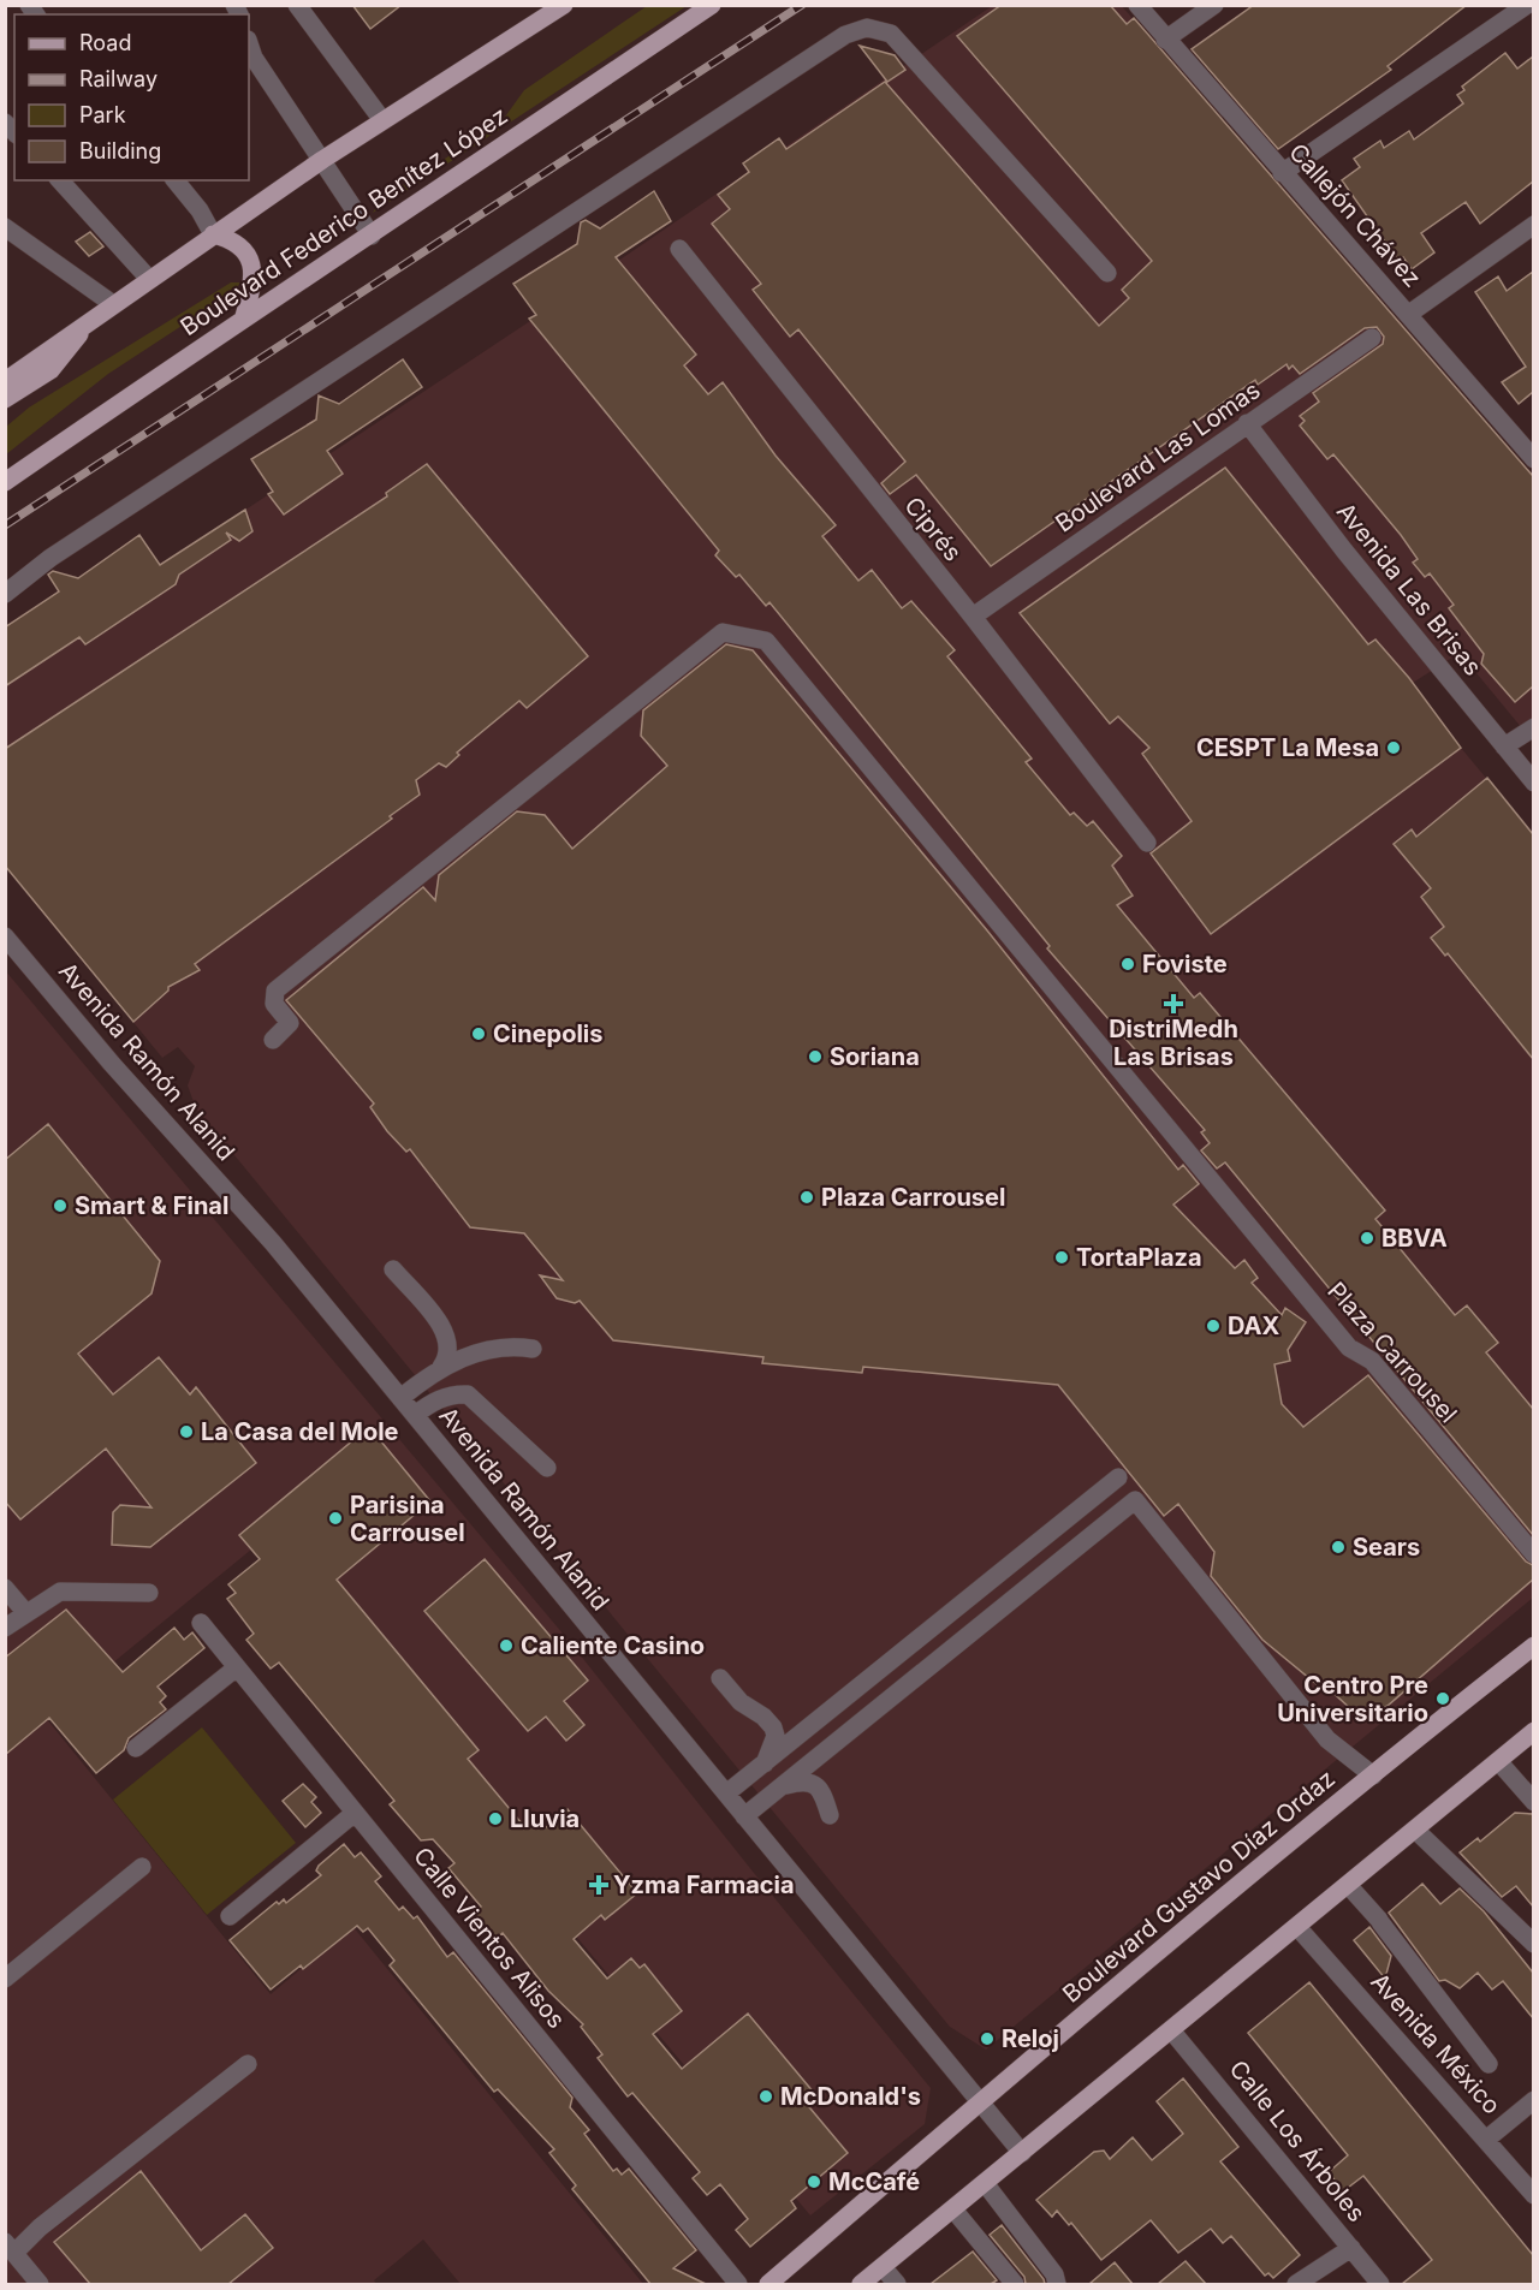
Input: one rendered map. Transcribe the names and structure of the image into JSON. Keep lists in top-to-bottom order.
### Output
{
  "streets": {
    "main road": ["Boulevard Federico Benítez López", "Boulevard Gustavo Díaz Ordaz"],
    "street": [
      "Callejón Chávez",
      "Boulevard Las Lomas",
      "Ciprés",
      "Avenida Las Brisas",
      "Avenida Ramón Alanid",
      "Plaza Carrousel",
      "Calle Vientos Alisos",
      "Avenida México",
      "Calle Los Árboles"
    ]
  },
  "crossings": [
    ["Boulevard Las Lomas", "Ciprés"],
    ["Boulevard Las Lomas", "Avenida Las Brisas"],
    ["Avenida Ramón Alanid", "Boulevard Gustavo Díaz Ordaz"]
  ],
  "places": {
    "other": [
      "CESPT La Mesa",
      "Foviste",
      "Cinepolis",
      "Soriana",
      "Plaza Carrousel",
      "Smart & Final",
      "BBVA",
      "TortaPlaza",
      "DAX",
      "La Casa del Mole",
      "Parisina Carrousel",
      "Sears",
      "Caliente Casino",
      "Centro Pre Universitario",
      "Lluvia",
      "Reloj",
      "McDonald's",
      "McCafé"
    ],
    "health": ["DistriMedh Las Brisas", "Yzma Farmacia"]
  },
  "legend": [
    "Road",
    "Railway",
    "Park",
    "Building"
  ]
}
